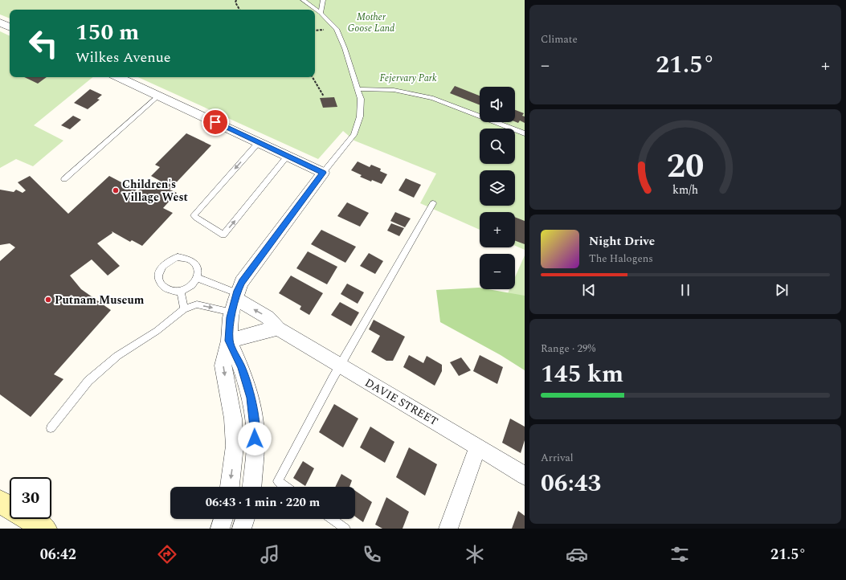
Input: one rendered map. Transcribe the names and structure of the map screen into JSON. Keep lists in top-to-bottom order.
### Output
{
  "streets": {
    "street": ["DAVIE STREET"]
  },
  "parks": ["Mother Goose Land", "Fejervary Park"],
  "places": ["Children's Village West", "Putnam Museum"],
  "page": {
    "tile": [
      "Climate",
      ["Range · 29%", "145 km"],
      ["Arrival", "06:43"]
    ],
    "turn": ["150 m", "Wilkes Avenue"],
    "heat": ["−", "21.5°", "+"],
    "map_buttons": ["+", "−"],
    "song": ["Night Drive", "The Halogens"],
    "limit": "30",
    "trip": "06:43 · 1 min · 220 m",
    "tabs": ["06:42", "21.5°"],
    "gauge": ["20", "km/h"]
  }
}
